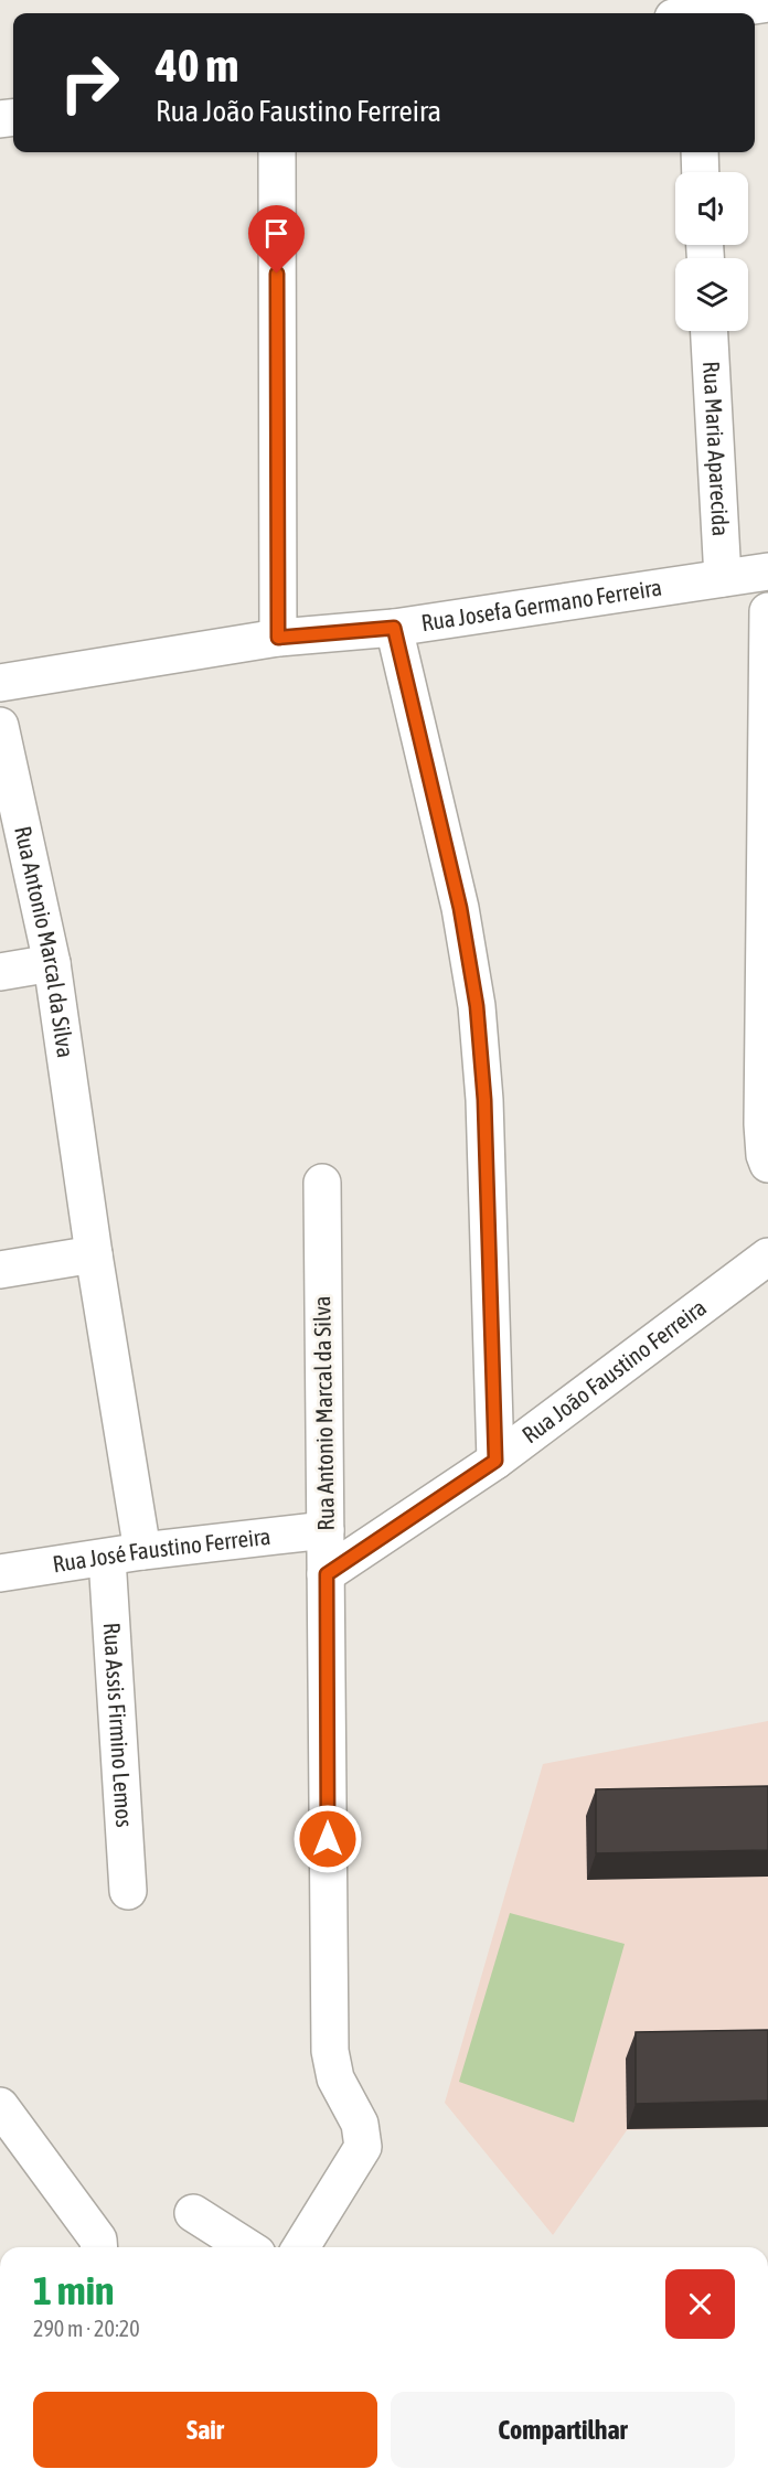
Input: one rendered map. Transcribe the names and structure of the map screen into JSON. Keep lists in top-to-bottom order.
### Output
{
  "streets": {
    "street": [
      "Rua Maria Aparecida",
      "Rua Josefa Germano Ferreira",
      "Rua Antonio Marcal da Silva",
      "Rua João Faustino Ferreira",
      "Rua José Faustino Ferreira",
      "Rua Assis Firmino Lemos"
    ]
  },
  "crossings": [
    ["Rua Maria Aparecida", "Rua Josefa Germano Ferreira"],
    ["Rua Antonio Marcal da Silva", "Rua João Faustino Ferreira"],
    ["Rua Antonio Marcal da Silva", "Rua José Faustino Ferreira"],
    ["Rua José Faustino Ferreira", "Rua Assis Firmino Lemos"]
  ],
  "page": {
    "turn": ["40 m", "Rua João Faustino Ferreira"],
    "heading": ["1 min", "290 m · 20:20"],
    "buttons": ["Sair", "Compartilhar"]
  }
}
